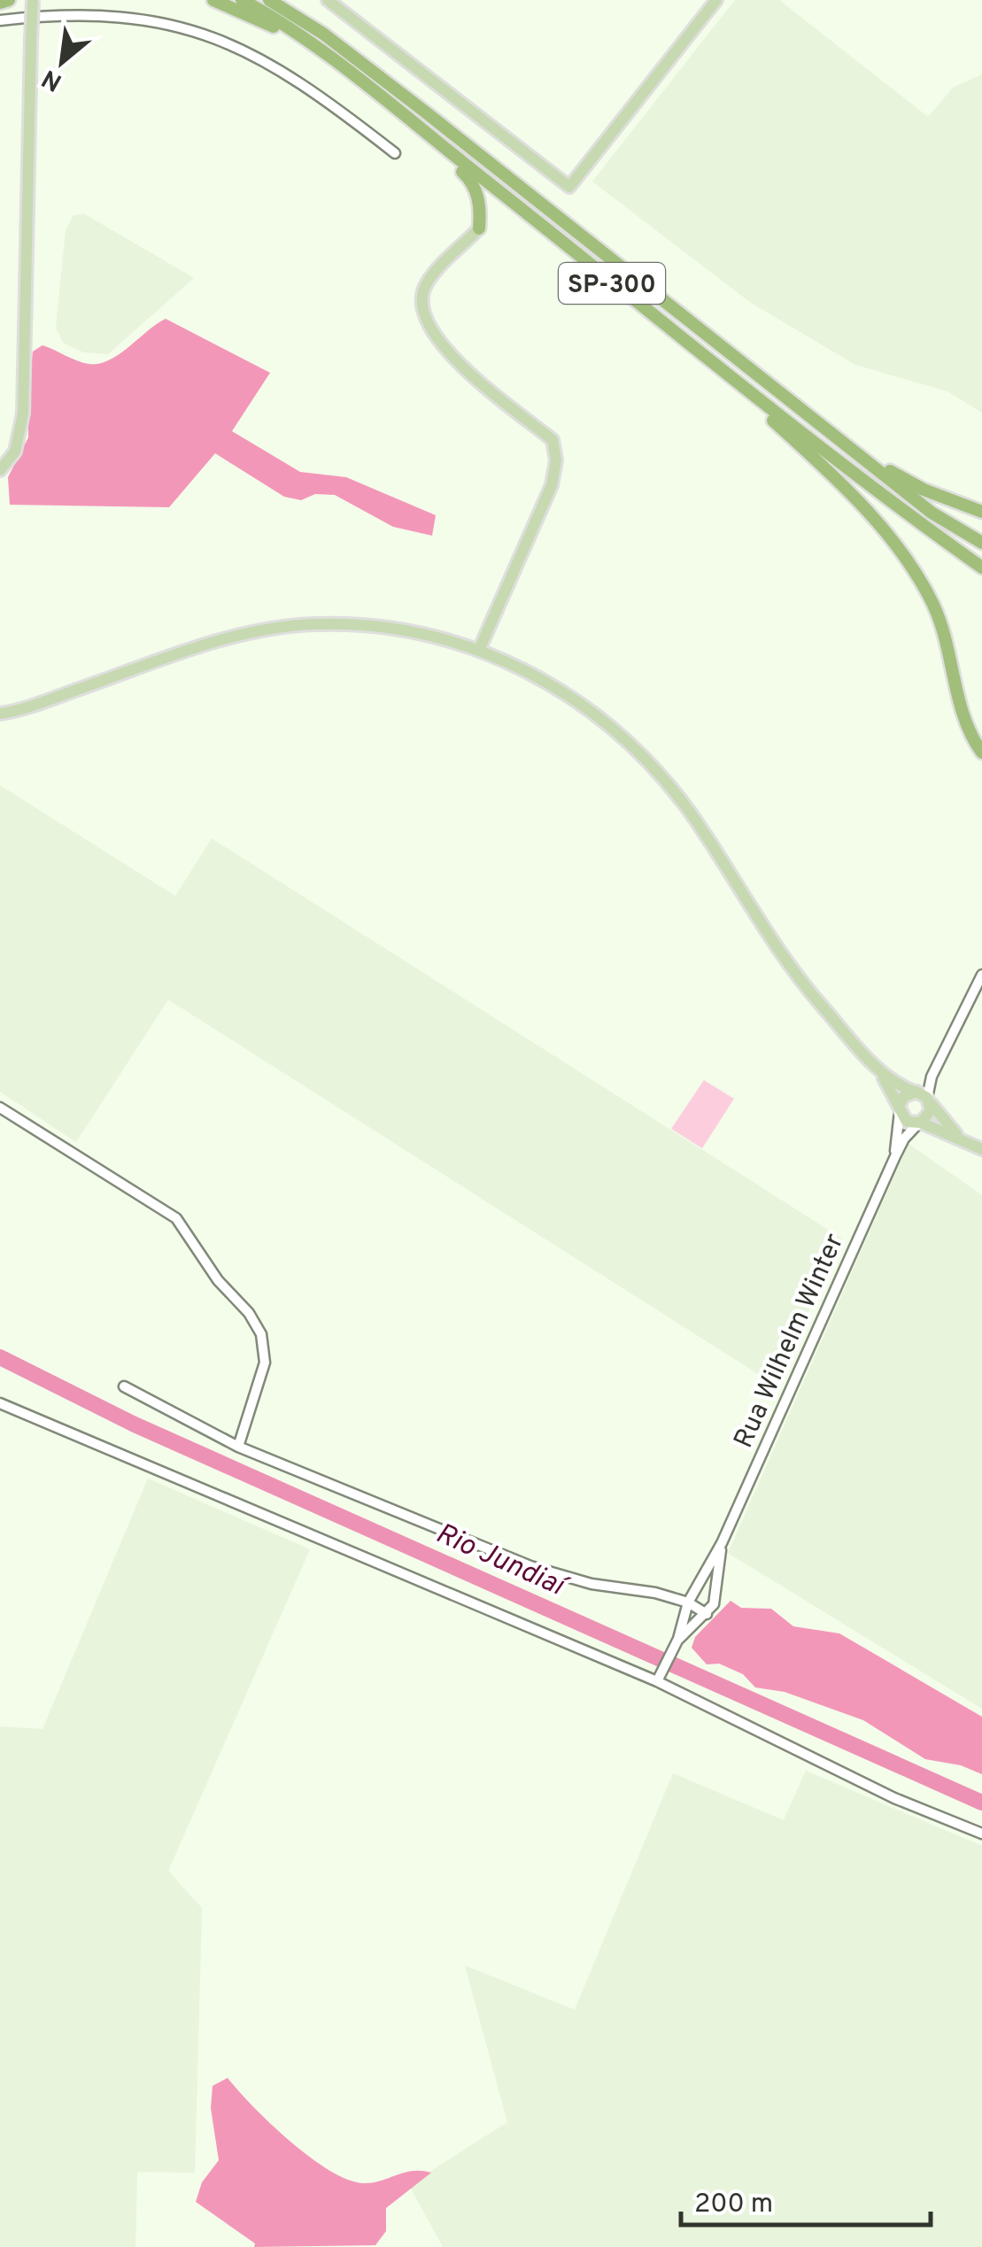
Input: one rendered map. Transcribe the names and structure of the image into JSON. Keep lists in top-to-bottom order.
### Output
{
  "streets": {
    "highway": ["SP-300"],
    "street": ["Rua Wilhelm Winter"]
  },
  "water": ["Rio Jundiaí"],
  "scale_bar": "200 m",
  "north": "bottom left"
}
